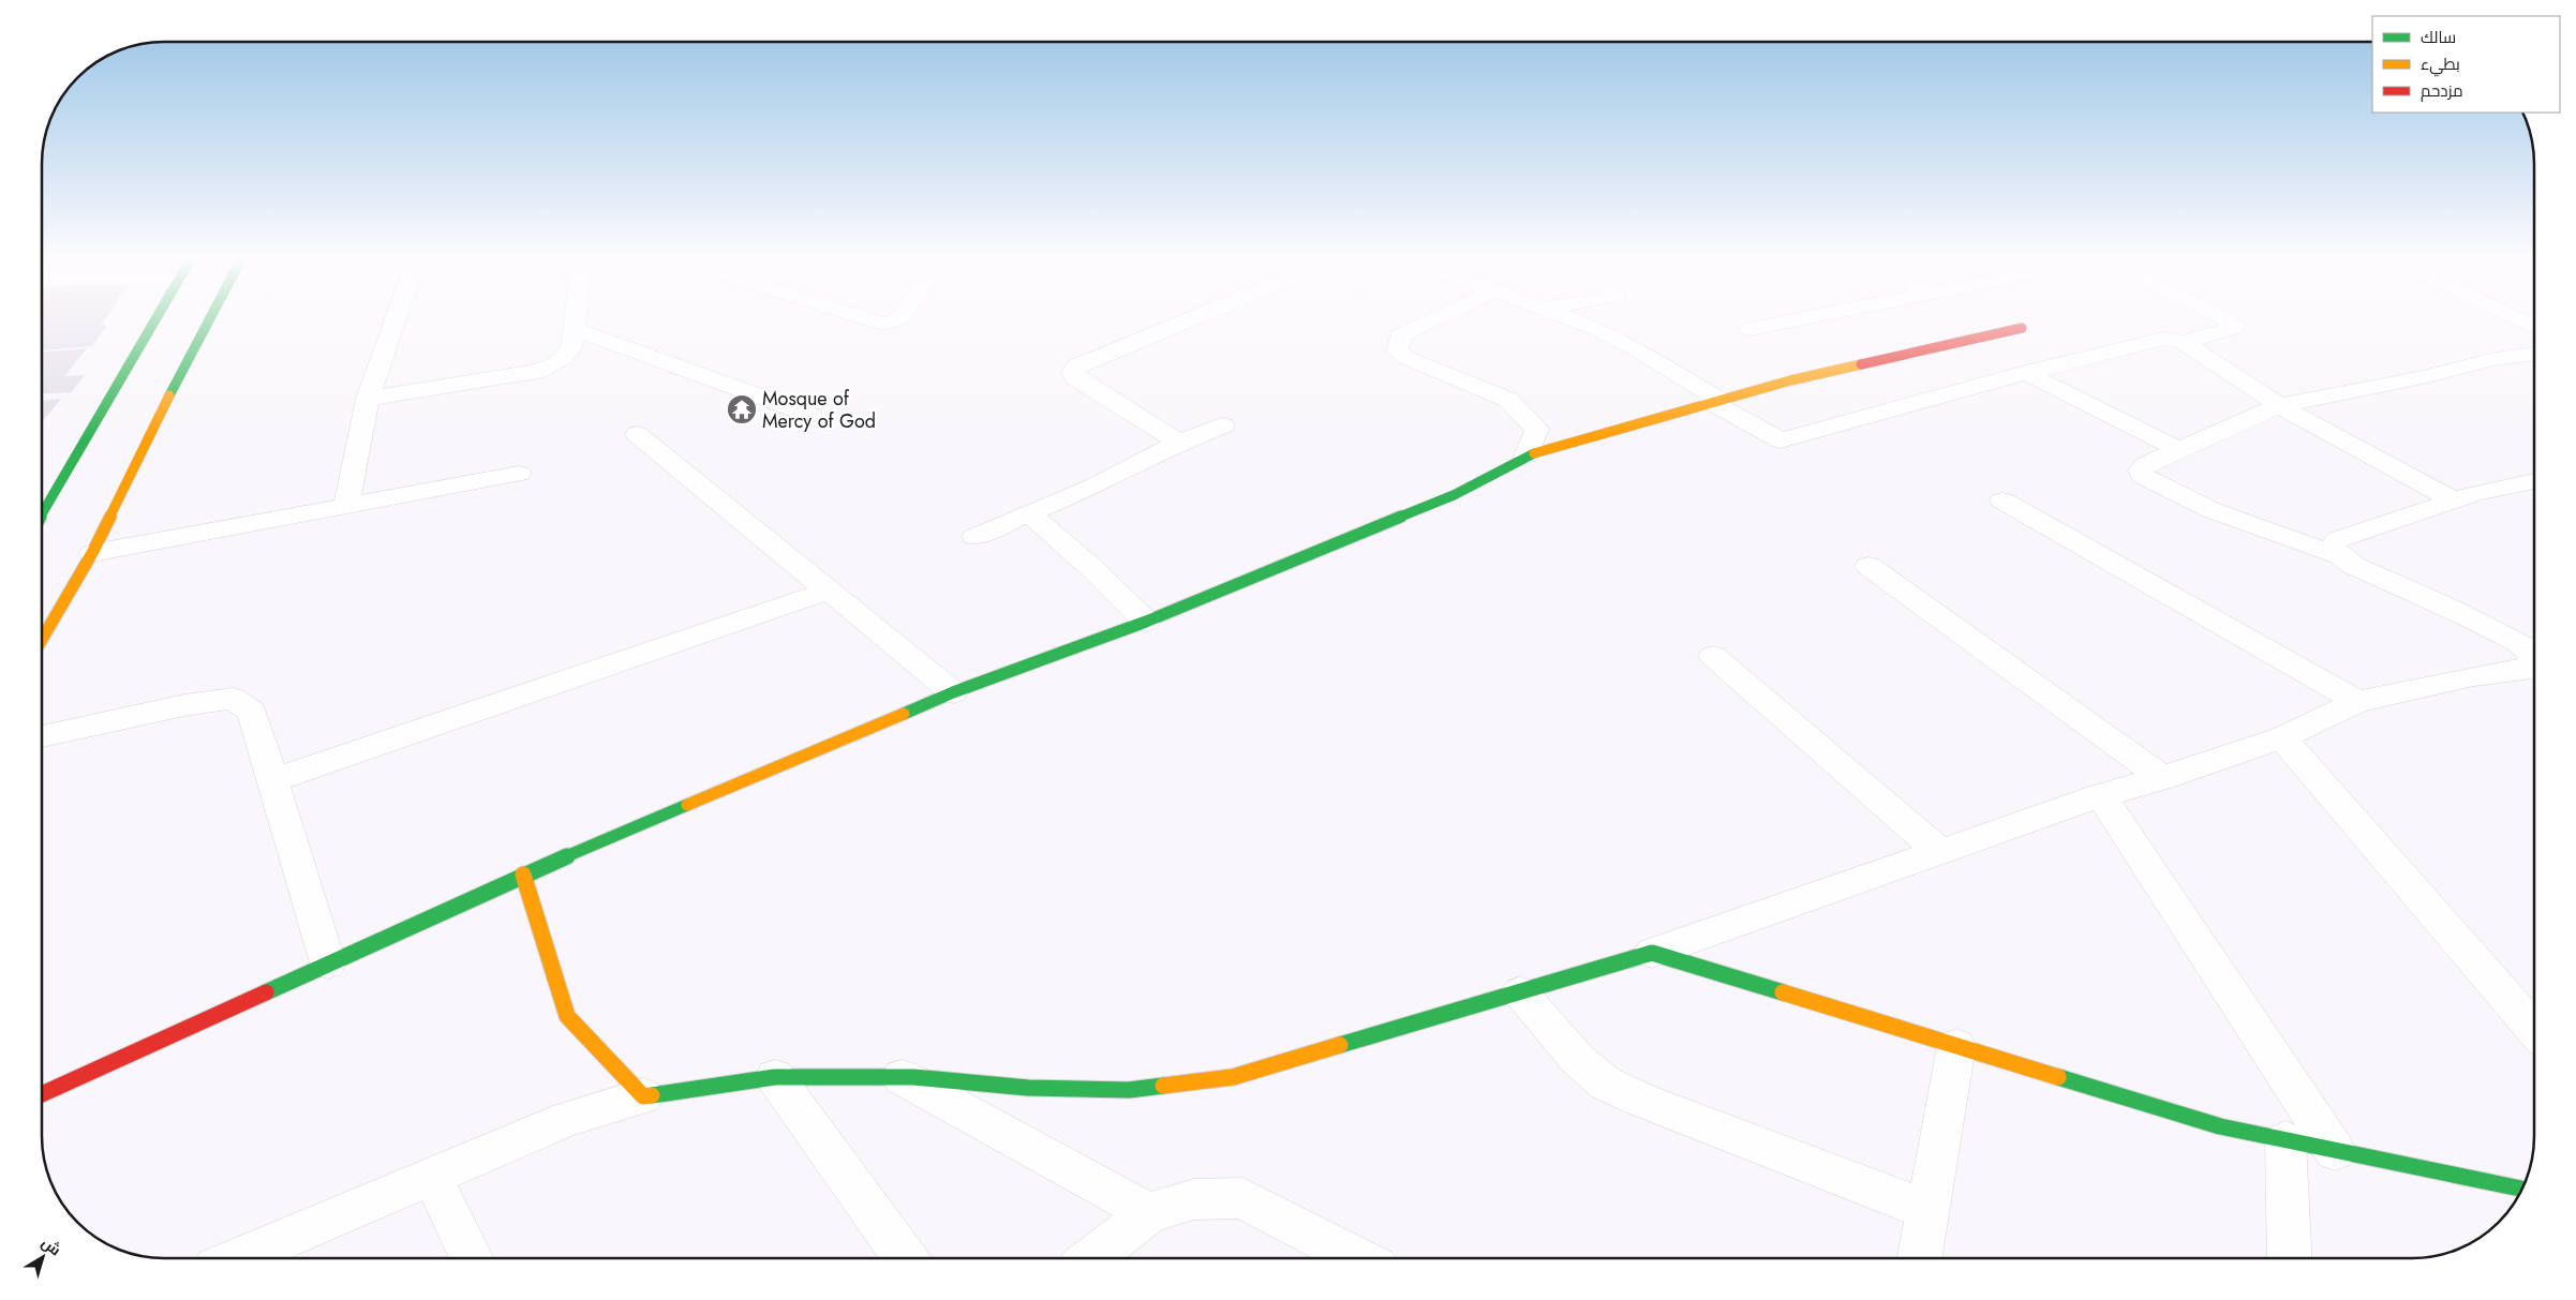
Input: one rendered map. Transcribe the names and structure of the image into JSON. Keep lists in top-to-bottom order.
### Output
{
  "places": {
    "temple": ["Mosque of Mercy of God"]
  },
  "legend": ["سالك", "بطيء", "مزدحم"],
  "north": "top right"
}
